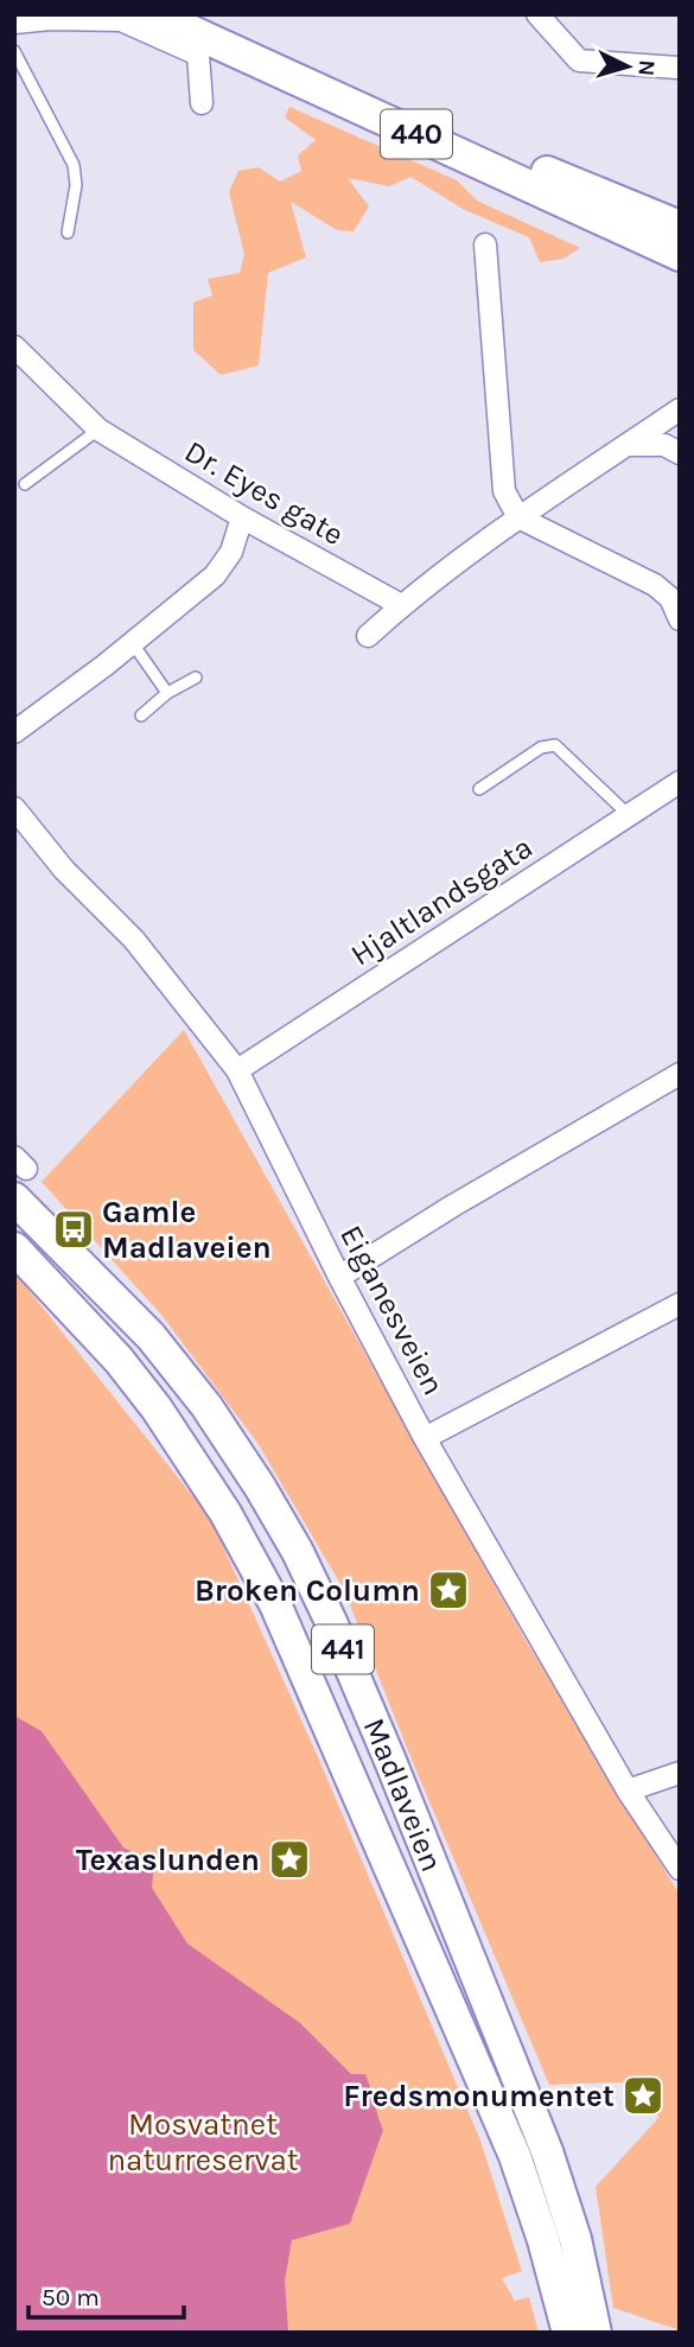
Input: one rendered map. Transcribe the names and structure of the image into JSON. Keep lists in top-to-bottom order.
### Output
{
  "streets": {
    "main road": ["440", "441", "Madlaveien"],
    "street": ["Dr. Eyes gate", "Hjaltlandsgata", "Eiganesveien"]
  },
  "crossings": [
    ["Hjaltlandsgata", "Eiganesveien"]
  ],
  "parks": ["Mosvatnet naturreservat"],
  "places": {
    "bus stop": ["Gamle Madlaveien"],
    "place": ["Broken Column", "Texaslunden", "Fredsmonumentet"]
  },
  "scale_bar": "50 m",
  "north": "right"
}
